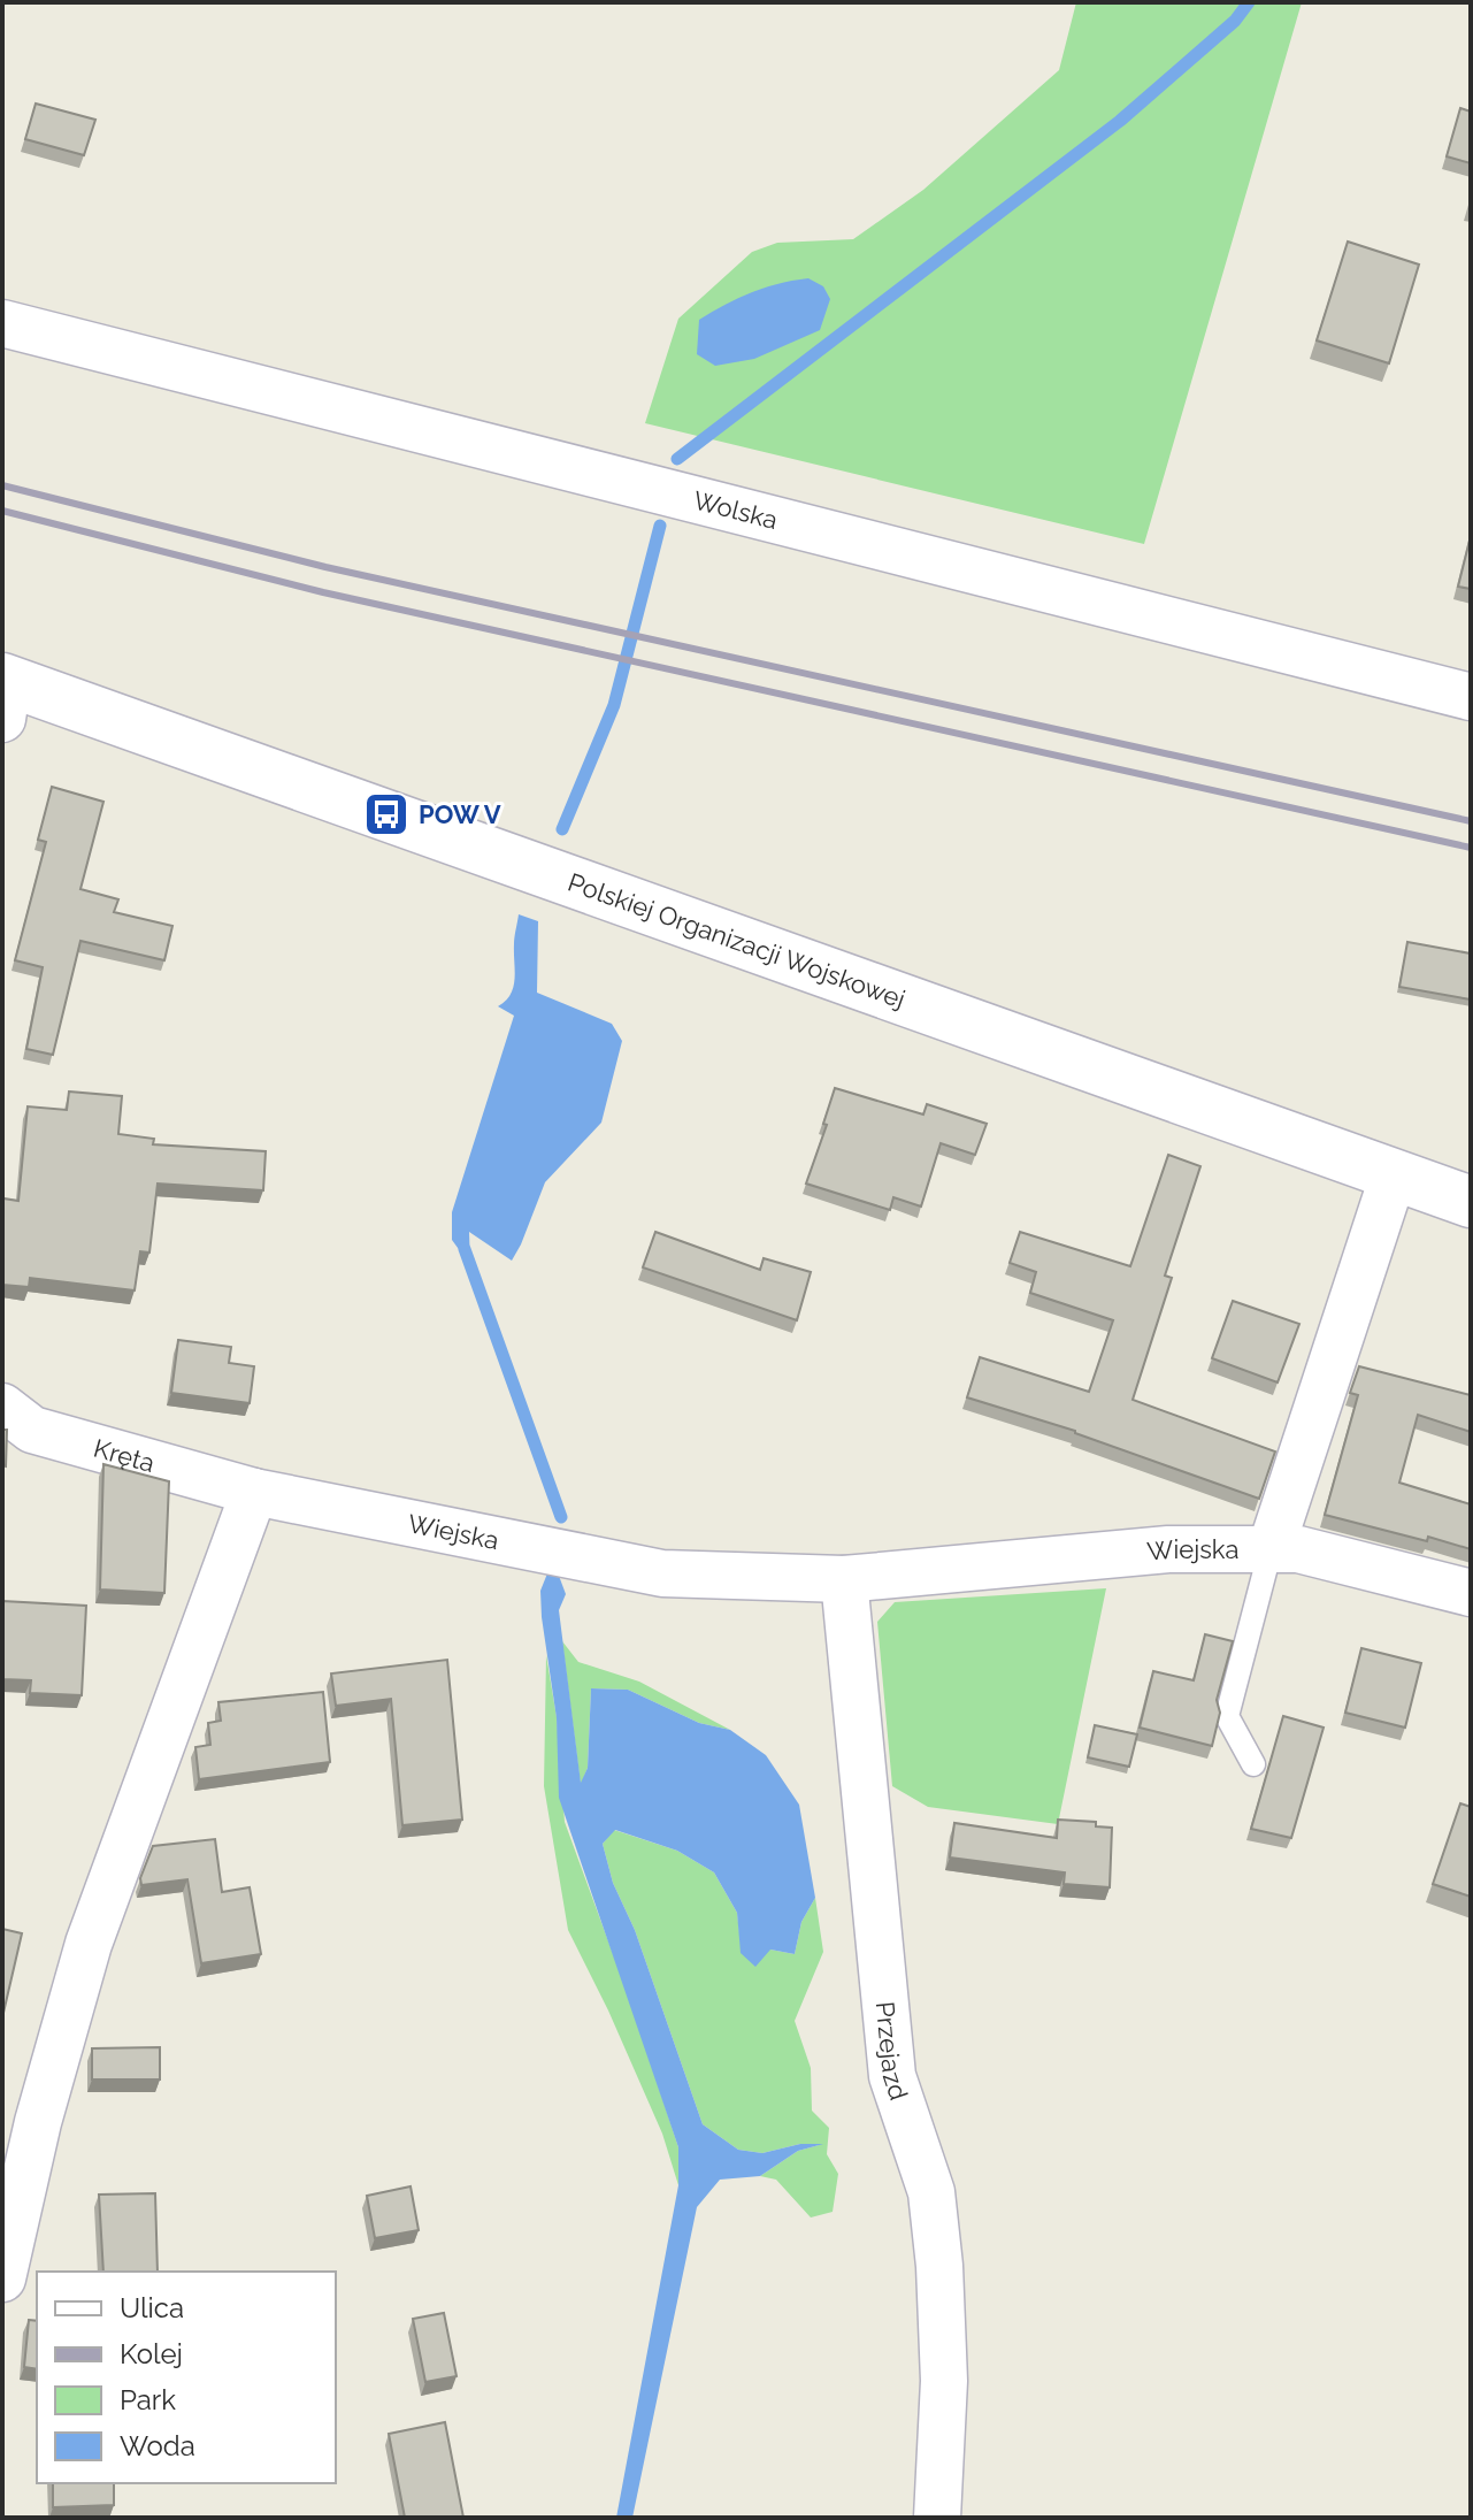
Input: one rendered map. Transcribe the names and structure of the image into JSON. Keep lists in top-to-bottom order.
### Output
{
  "streets": {
    "main road": ["Polskiej Organizacji Wojskowej"],
    "street": [
      "Wolska",
      "Kręta",
      "Wiejska",
      "Przejazd"
    ]
  },
  "crossings": [
    ["Kręta", "Wiejska"],
    ["Wiejska", "Przejazd"]
  ],
  "places": {
    "bus stop": ["POW V"]
  },
  "legend": [
    "Ulica",
    "Kolej",
    "Park",
    "Woda"
  ]
}
